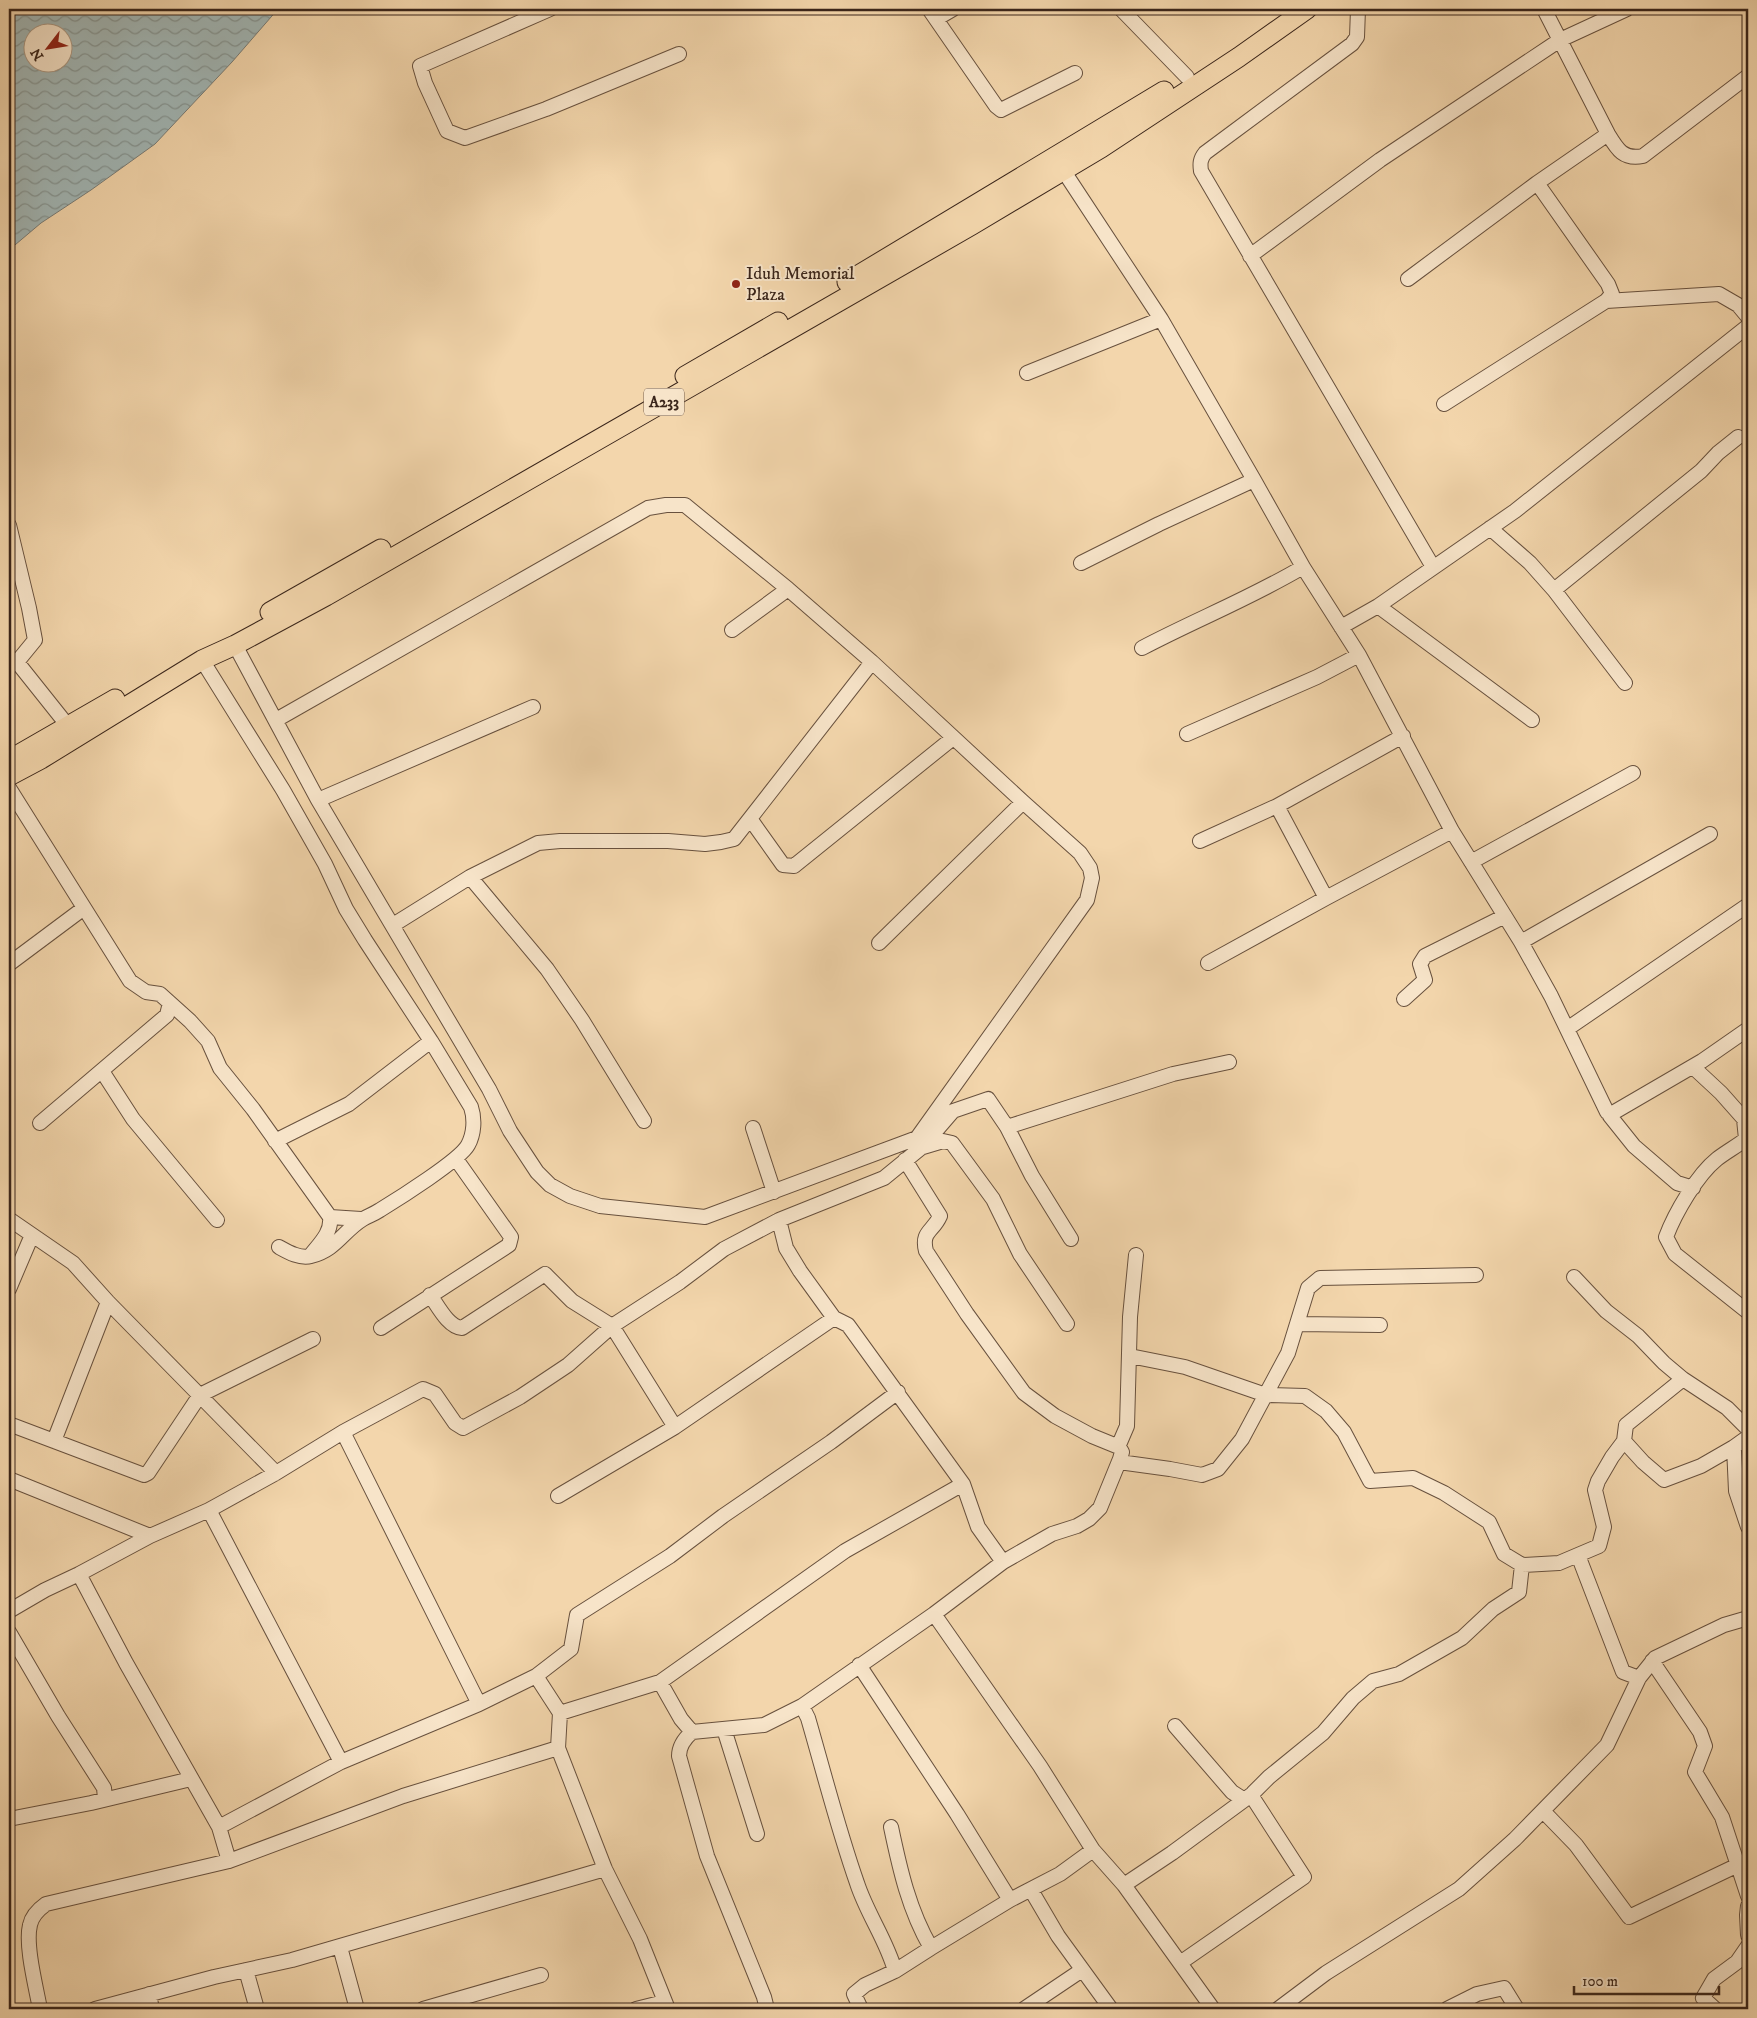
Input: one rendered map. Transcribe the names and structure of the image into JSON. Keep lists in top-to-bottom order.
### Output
{
  "streets": {
    "highway": ["A233"]
  },
  "places": ["Iduh Memorial Plaza"],
  "scale_bar": "100 m",
  "north": "bottom left"
}
